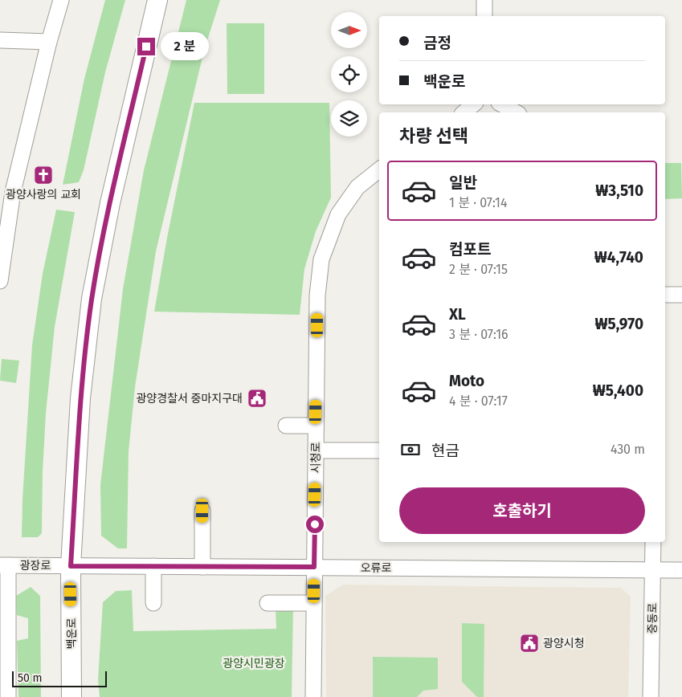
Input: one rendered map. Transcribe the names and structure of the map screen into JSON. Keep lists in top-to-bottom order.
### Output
{
  "streets": {
    "main road": ["백운로"],
    "street": [
      "시청로",
      "광장로",
      "오류로",
      "중동로"
    ]
  },
  "crossings": [
    ["시청로", "오류로"],
    ["광장로", "오류로"],
    ["광장로", "백운로"],
    ["오류로", "중동로"],
    ["오류로", "백운로"]
  ],
  "parks": ["광양시민광장"],
  "places": {
    "church": ["광양사랑의 교회"],
    "public building": ["광양경찰서 중마지구대", "광양시청"]
  },
  "scale_bar": "50 m",
  "north": "right",
  "page": {
    "banner": ["금정", "백운로"],
    "bubble": "2 분",
    "heading": "차량 선택",
    "list": [
      {
        "name": "일반",
        "note": "1 분 · 07:14",
        "value": "₩3,510"
      },
      {
        "name": "컴포트",
        "note": "2 분 · 07:15",
        "value": "₩4,740"
      },
      {
        "name": "XL",
        "note": "3 분 · 07:16",
        "value": "₩5,970"
      },
      {
        "name": "Moto",
        "note": "4 분 · 07:17",
        "value": "₩5,400"
      }
    ],
    "pay": ["현금", "430 m"],
    "buttons": "호출하기",
    "scale": "50 m"
  }
}
